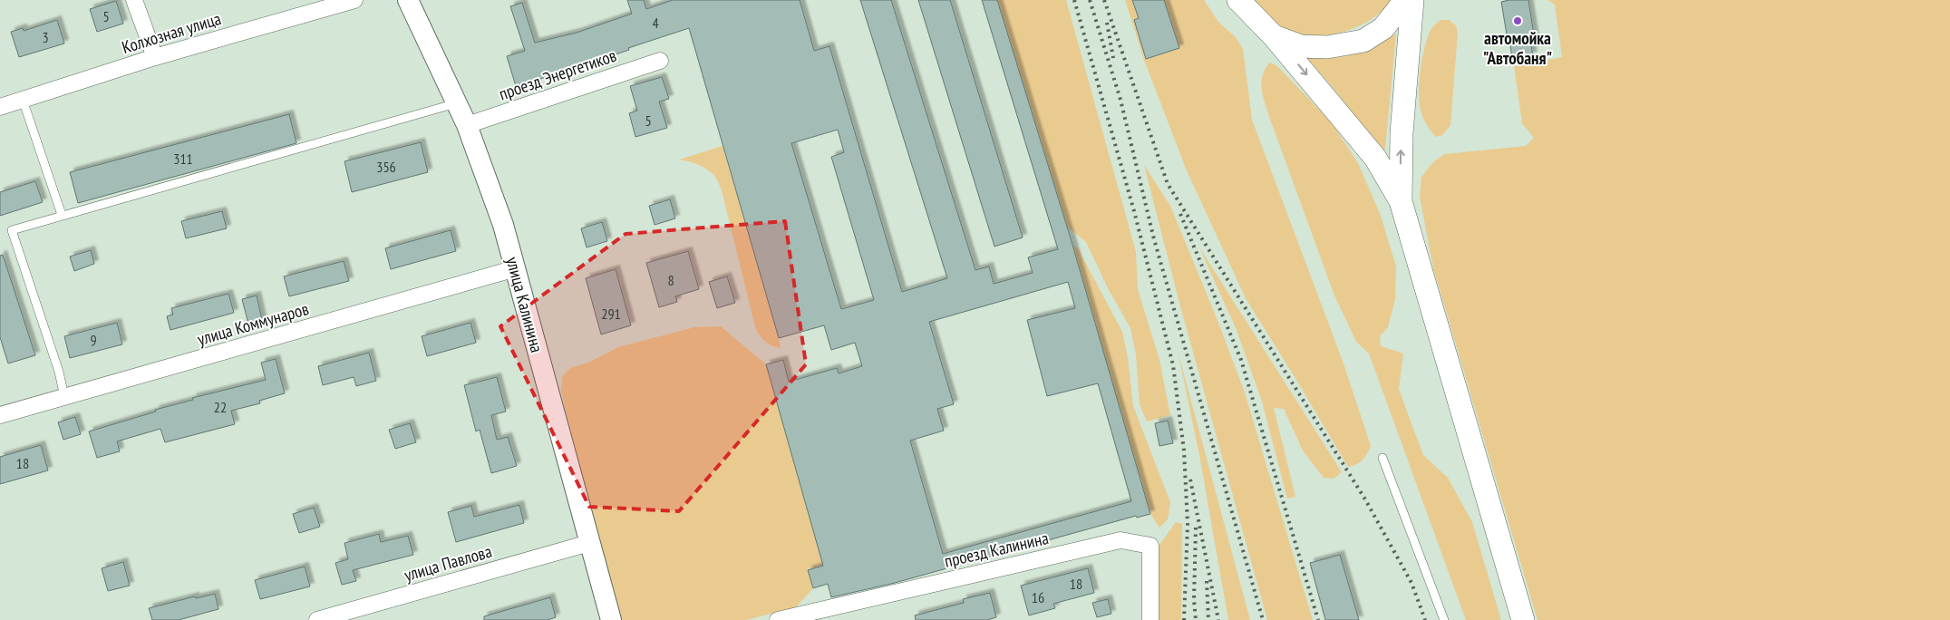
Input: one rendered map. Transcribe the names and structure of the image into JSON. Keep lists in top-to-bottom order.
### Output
{
  "streets": {
    "street": [
      "Колхозная улица",
      "проезд Энергетиков",
      "улица Калинина",
      "улица Коммунаров",
      "проезд Калинина",
      "улица Павлова"
    ]
  },
  "crossings": [
    ["проезд Энергетиков", "улица Калинина"],
    ["улица Калинина", "улица Коммунаров"],
    ["улица Калинина", "улица Павлова"]
  ],
  "places": ["автомойка \"Автобаня\""],
  "house_numbers": [
    "5",
    "4",
    "3",
    "5",
    "311",
    "356",
    "8",
    "291",
    "9",
    "22",
    "18",
    "18",
    "16"
  ]
}
